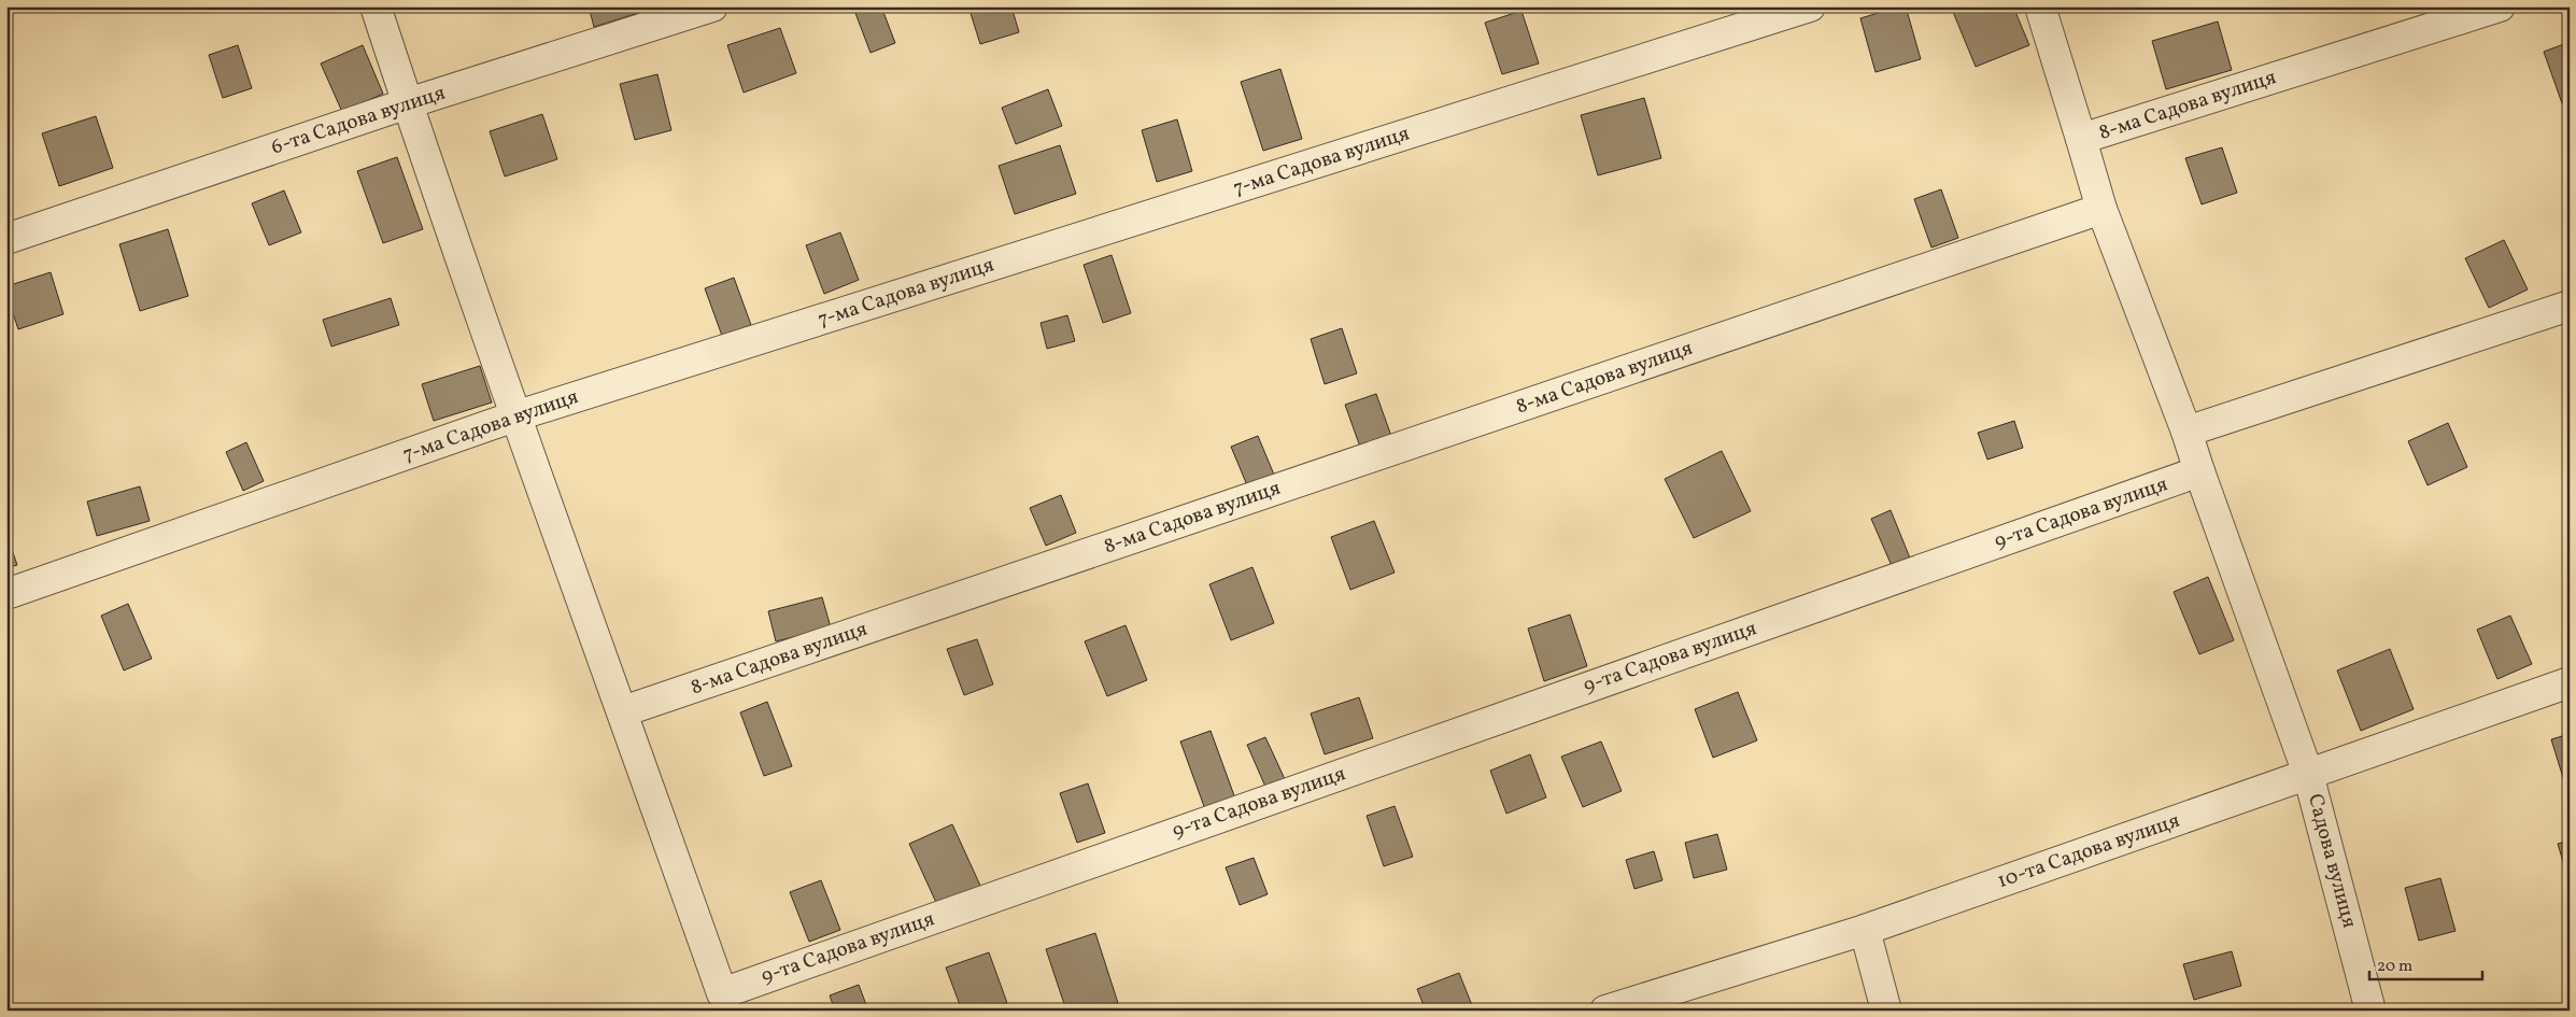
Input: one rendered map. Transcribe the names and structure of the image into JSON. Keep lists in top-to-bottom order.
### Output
{
  "streets": {
    "street": [
      "8-ма Садова вулиця",
      "6-та Садова вулиця",
      "7-ма Садова вулиця",
      "9-та Садова вулиця",
      "10-та Садова вулиця",
      "Садова вулиця"
    ]
  },
  "crossings": [
    ["8-ма Садова вулиця", "9-та Садова вулиця"],
    ["9-та Садова вулиця", "Садова вулиця"],
    ["10-та Садова вулиця", "Садова вулиця"]
  ],
  "scale_bar": "20 m"
}
